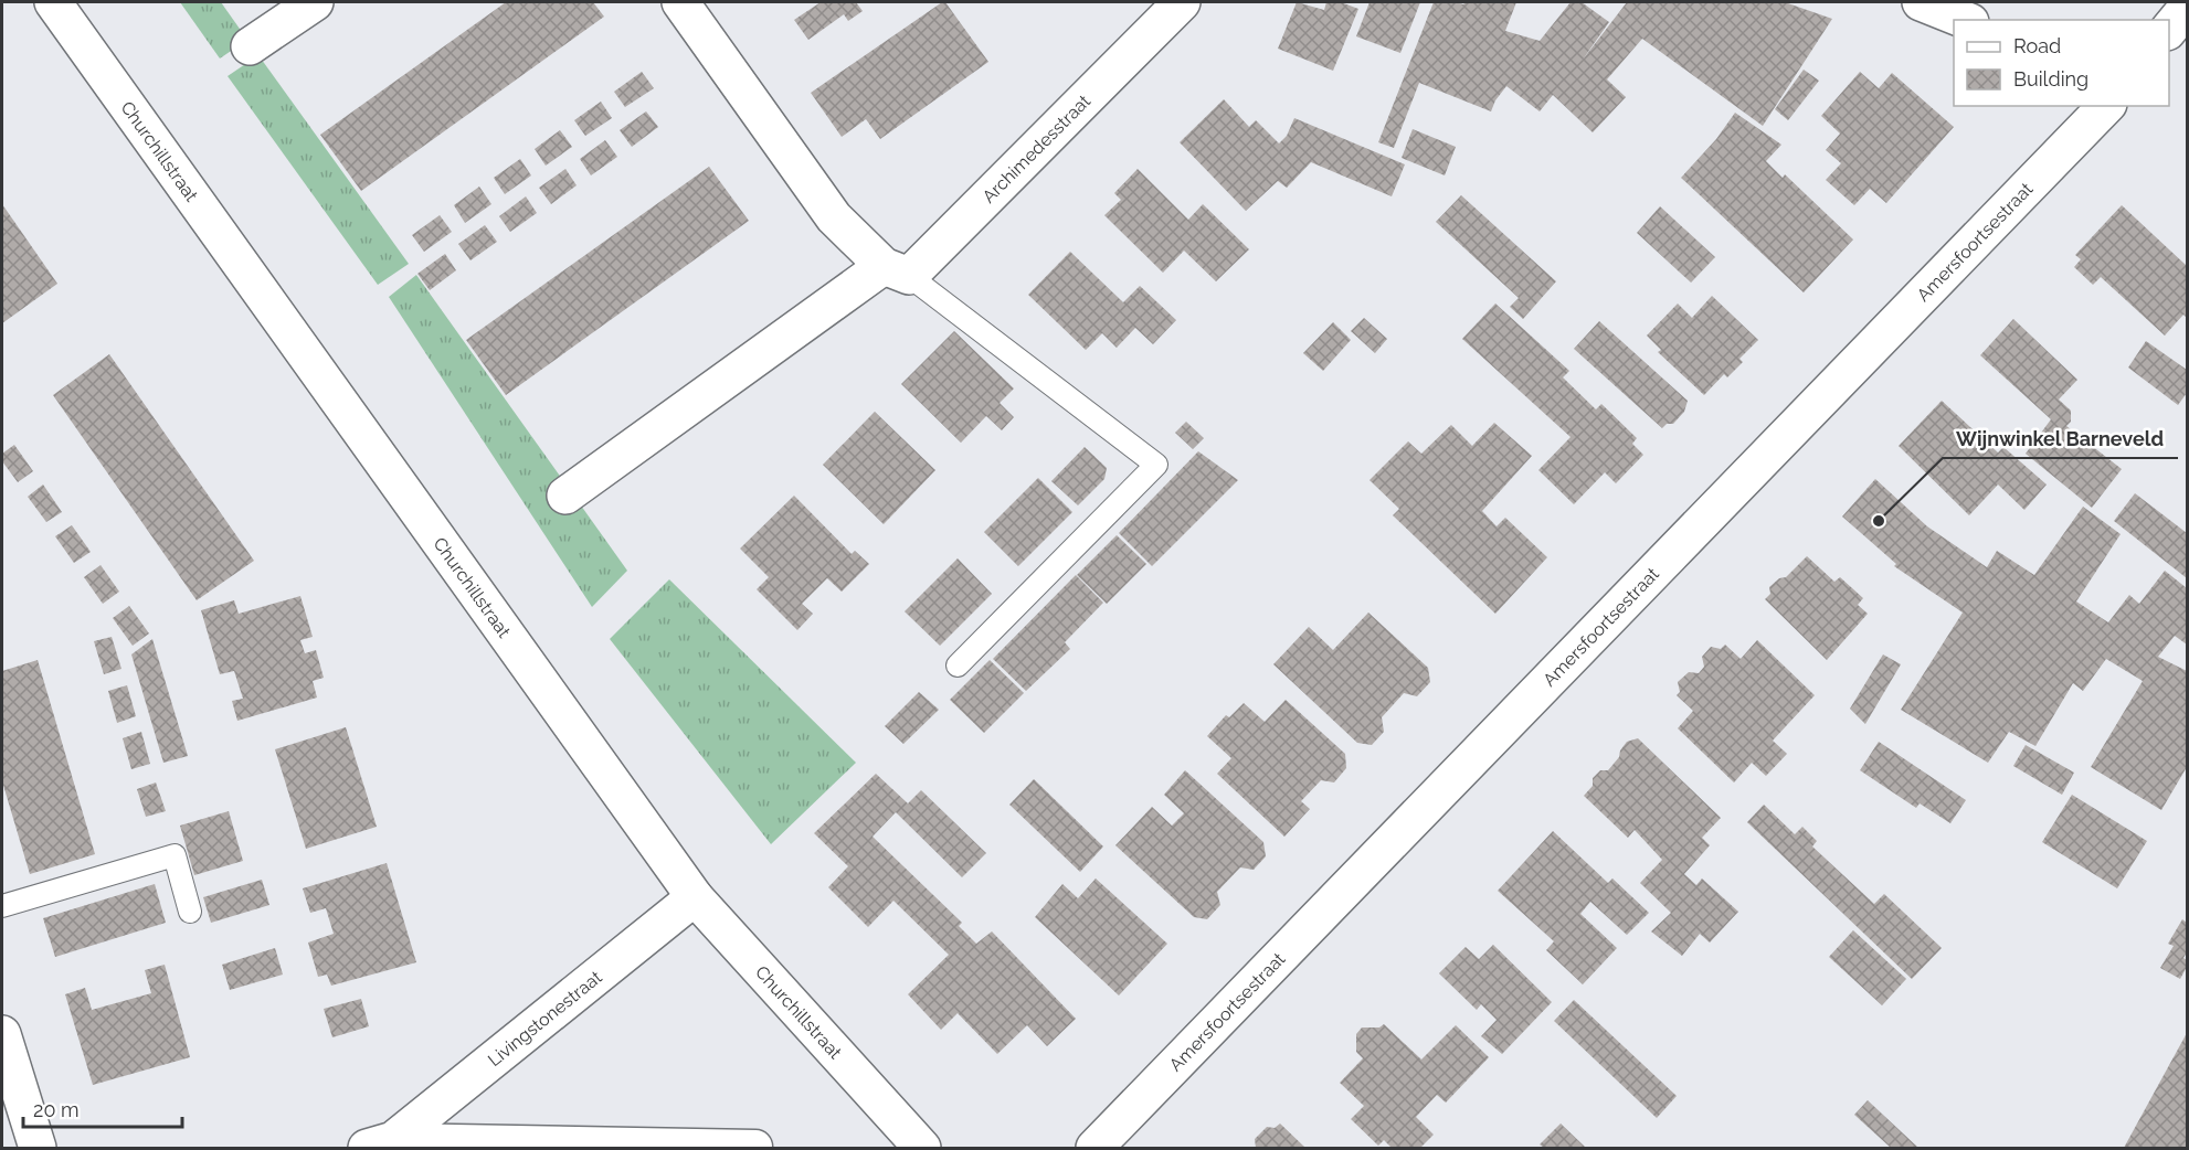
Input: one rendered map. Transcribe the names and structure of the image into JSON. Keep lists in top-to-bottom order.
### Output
{
  "streets": {
    "street": [
      "Archimedesstraat",
      "Churchillstraat",
      "Amersfoortsestraat",
      "Livingstonestraat"
    ]
  },
  "crossings": [
    ["Churchillstraat", "Livingstonestraat"]
  ],
  "places": ["Wijnwinkel Barneveld"],
  "legend": ["Road", "Building"],
  "scale_bar": "20 m"
}
